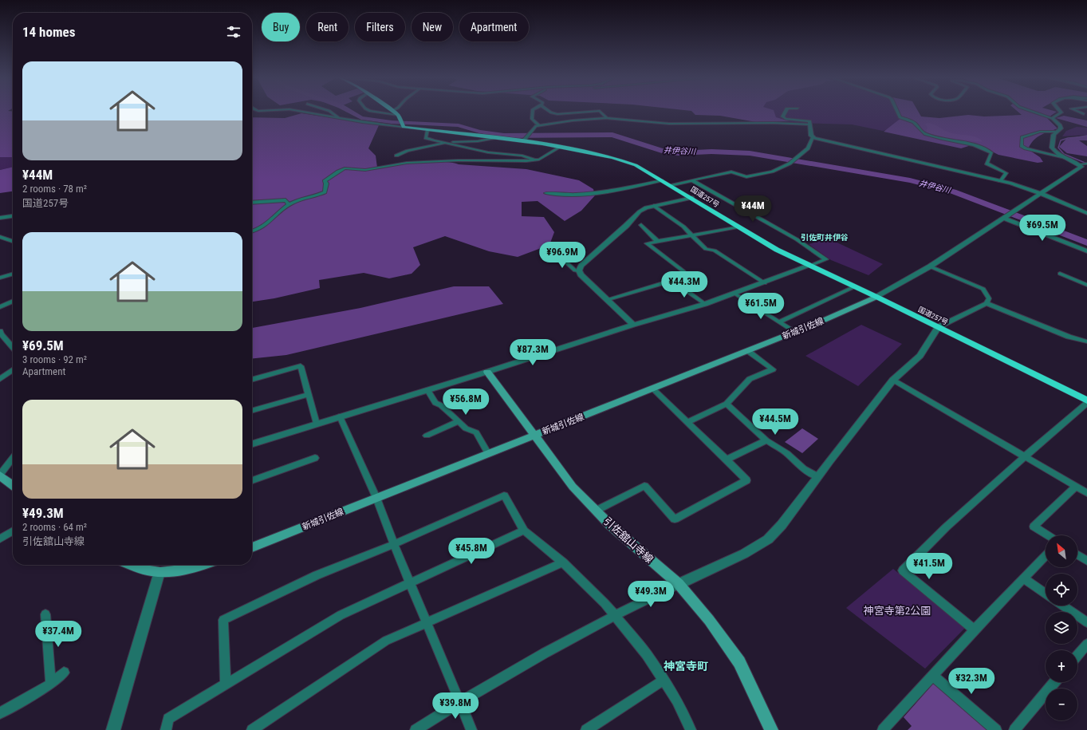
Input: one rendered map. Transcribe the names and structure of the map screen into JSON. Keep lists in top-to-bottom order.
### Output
{
  "streets": {
    "highway": ["国道257号"],
    "main road": ["新城引佐線", "引佐舘山寺線"]
  },
  "crossings": [
    ["国道257号", "新城引佐線"],
    ["新城引佐線", "引佐舘山寺線"]
  ],
  "districts": ["引佐町井伊谷", "神宮寺町"],
  "water": ["井伊谷川"],
  "parks": ["神宮寺第2公園"],
  "north": "top left",
  "page": {
    "chip": [
      "Buy",
      "Rent",
      "Filters",
      "New",
      "Apartment"
    ],
    "heading": "14 homes",
    "list": [
      {
        "name": "¥44M",
        "note": "2 rooms · 78 m² · 国道257号"
      },
      {
        "name": "¥69.5M",
        "note": "3 rooms · 92 m² · Apartment"
      },
      {
        "name": "¥49.3M",
        "note": "2 rooms · 64 m² · 引佐舘山寺線"
      }
    ],
    "price": [
      "¥44M",
      "¥69.5M",
      "¥96.9M",
      "¥44.3M",
      "¥61.5M",
      "¥87.3M",
      "¥56.8M",
      "¥44.5M",
      "¥45.8M",
      "¥41.5M",
      "¥49.3M",
      "¥37.4M",
      "¥32.3M",
      "¥39.8M"
    ],
    "map_buttons": ["+", "−"]
  }
}
